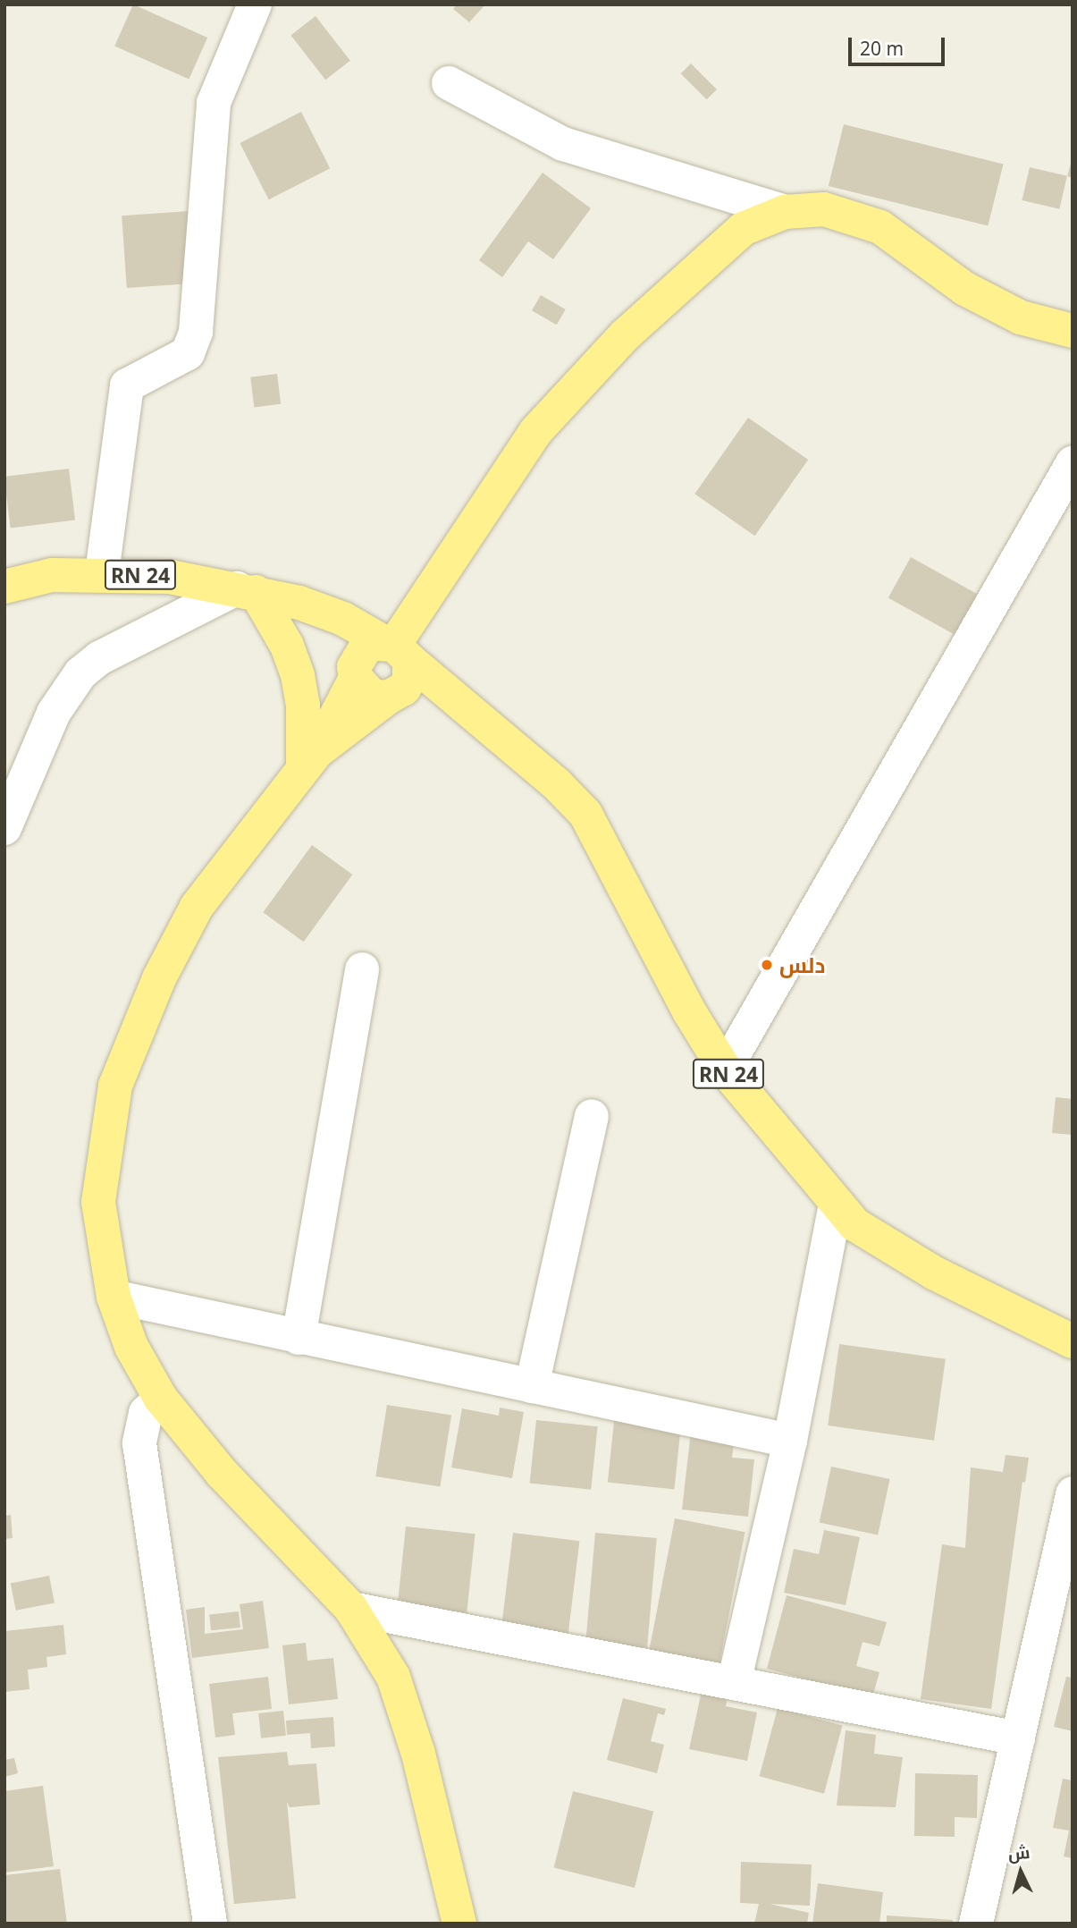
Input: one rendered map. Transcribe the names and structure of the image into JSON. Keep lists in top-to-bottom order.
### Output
{
  "streets": {
    "main road": ["RN 24"]
  },
  "places": ["دلس"],
  "scale_bar": "20 m",
  "north": "top"
}
